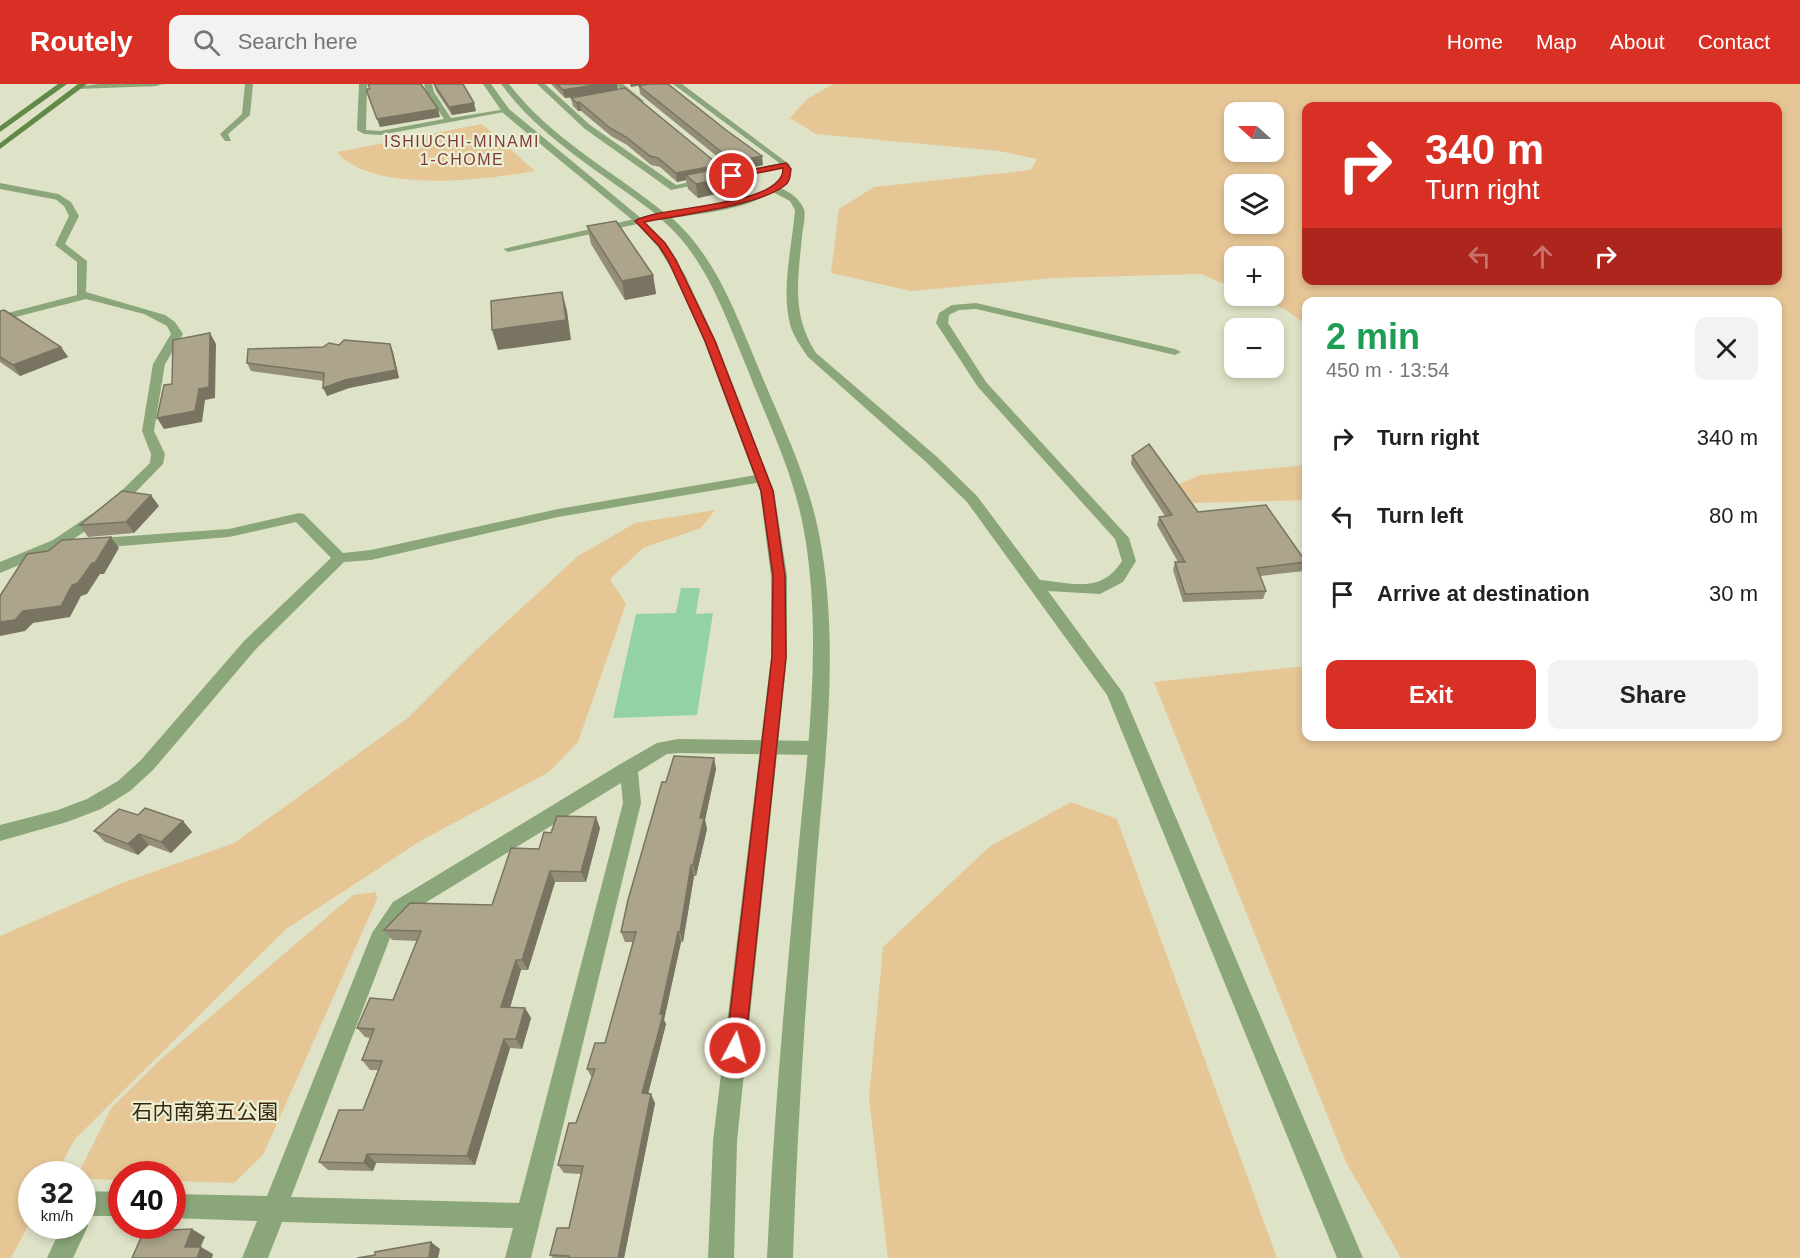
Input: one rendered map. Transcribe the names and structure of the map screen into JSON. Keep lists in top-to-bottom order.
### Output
{
  "districts": ["ISHIUCHI-MINAMI 1-CHOME"],
  "parks": ["石内南第五公園"],
  "north": "left",
  "page": {
    "header": "Routely",
    "search": "Search here",
    "nav": [
      "Home",
      "Map",
      "About",
      "Contact"
    ],
    "map_buttons": ["+", "−"],
    "turn": ["340 m", "Turn right"],
    "heading": ["2 min", "450 m · 13:54"],
    "list": [
      {
        "name": "Turn right",
        "value": "340 m"
      },
      {
        "name": "Turn left",
        "value": "80 m"
      },
      {
        "name": "Arrive at destination",
        "value": "30 m"
      }
    ],
    "buttons": ["Exit", "Share"],
    "speed": "32 km/h",
    "limit": "40"
  }
}
